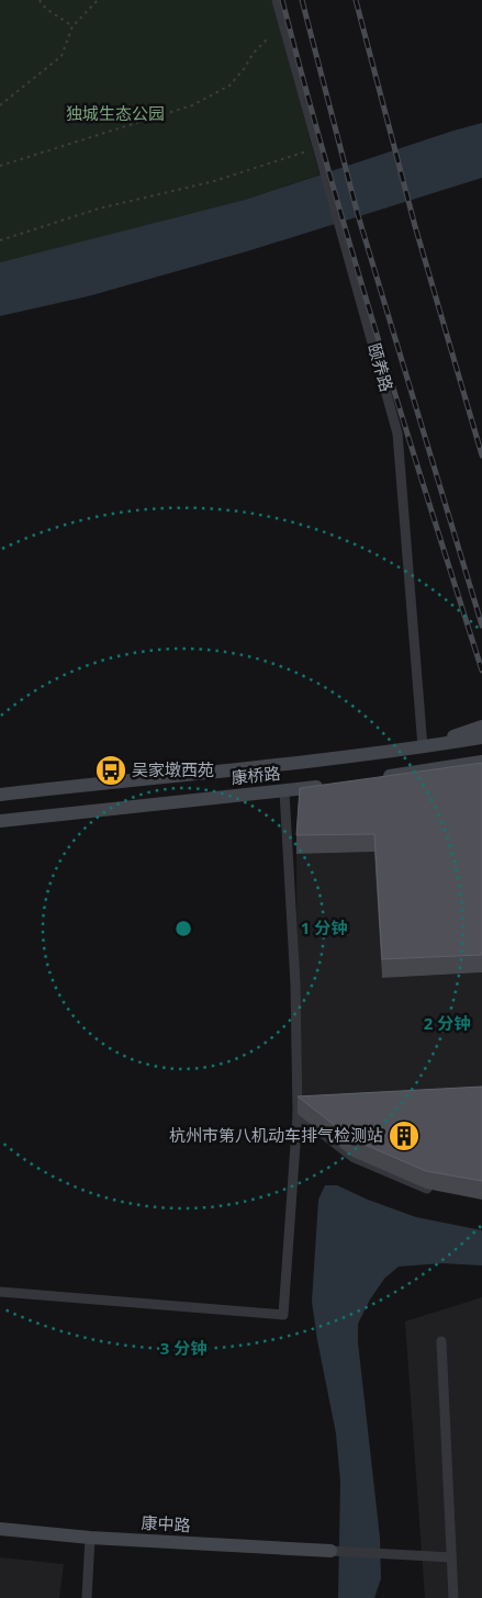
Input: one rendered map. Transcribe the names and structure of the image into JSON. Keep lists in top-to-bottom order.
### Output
{
  "streets": {
    "main road": ["康桥路", "康中路"],
    "street": ["颐养路"]
  },
  "crossings": [
    ["颐养路", "康桥路"]
  ],
  "parks": ["独城生态公园"],
  "places": {
    "bus stop": ["吴家墩西苑"],
    "building": ["杭州市第八机动车排气检测站"]
  },
  "rings": ["1 分钟", "2 分钟", "3 分钟"]
}
